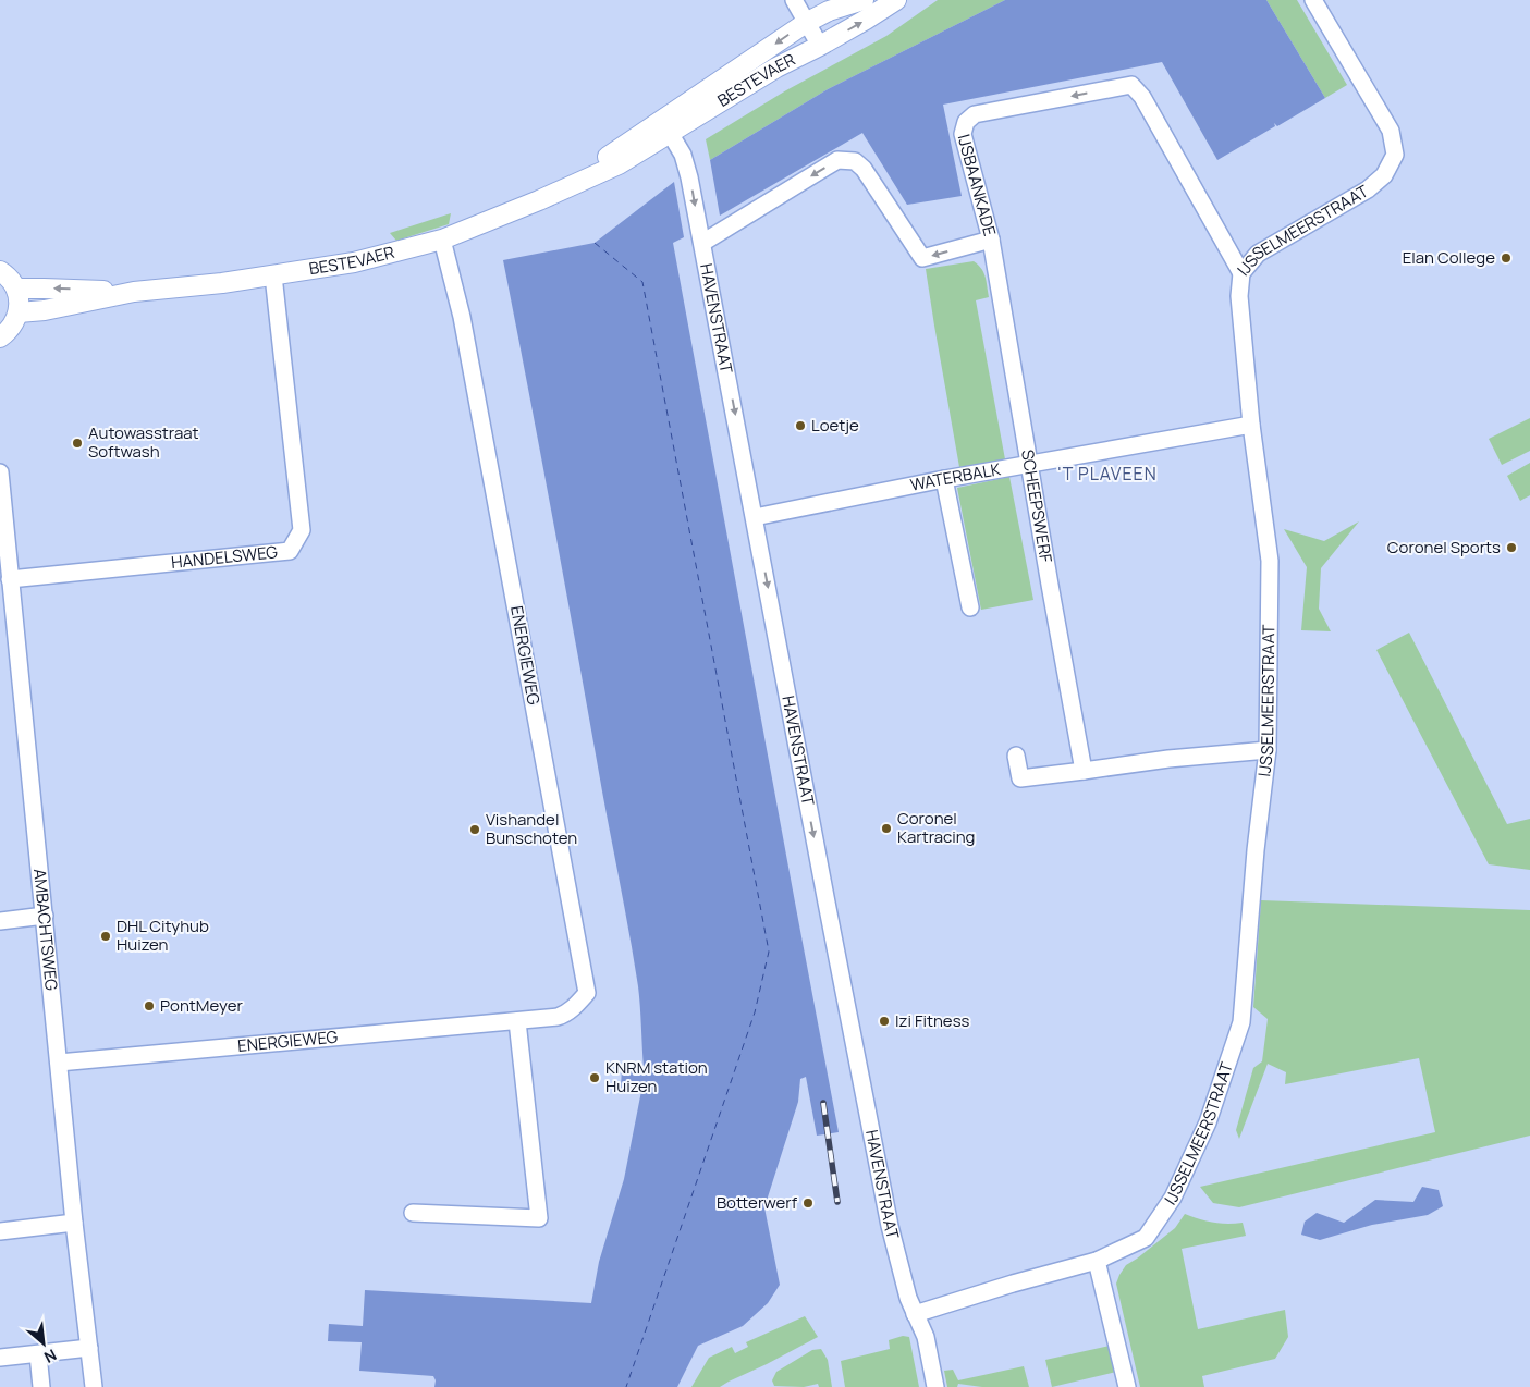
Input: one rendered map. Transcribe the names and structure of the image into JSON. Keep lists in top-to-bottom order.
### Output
{
  "streets": {
    "street": [
      "BESTEVAER",
      "IJSBAANKADE",
      "IJSSELMEERSTRAAT",
      "HAVENSTRAAT",
      "WATERBALK",
      "SCHEEPSWERF",
      "HANDELSWEG",
      "ENERGIEWEG",
      "AMBACHTSWEG"
    ]
  },
  "crossings": [
    ["BESTEVAER", "HAVENSTRAAT"],
    ["BESTEVAER", "HANDELSWEG"],
    ["BESTEVAER", "ENERGIEWEG"],
    ["IJSBAANKADE", "IJSSELMEERSTRAAT"],
    ["IJSBAANKADE", "HAVENSTRAAT"],
    ["IJSBAANKADE", "SCHEEPSWERF"],
    ["IJSSELMEERSTRAAT", "HAVENSTRAAT"],
    ["IJSSELMEERSTRAAT", "WATERBALK"],
    ["HAVENSTRAAT", "WATERBALK"],
    ["WATERBALK", "SCHEEPSWERF"],
    ["HANDELSWEG", "AMBACHTSWEG"],
    ["ENERGIEWEG", "AMBACHTSWEG"]
  ],
  "one_way": ["HAVENSTRAAT"],
  "districts": ["'T PLAVEEN"],
  "places": [
    "Elan College",
    "Loetje",
    "Autowasstraat Softwash",
    "Coronel Sports",
    "Coronel Kartracing",
    "Vishandel Bunschoten",
    "DHL Cityhub Huizen",
    "PontMeyer",
    "Izi Fitness",
    "KNRM station Huizen",
    "Botterwerf"
  ],
  "north": "bottom right"
}
